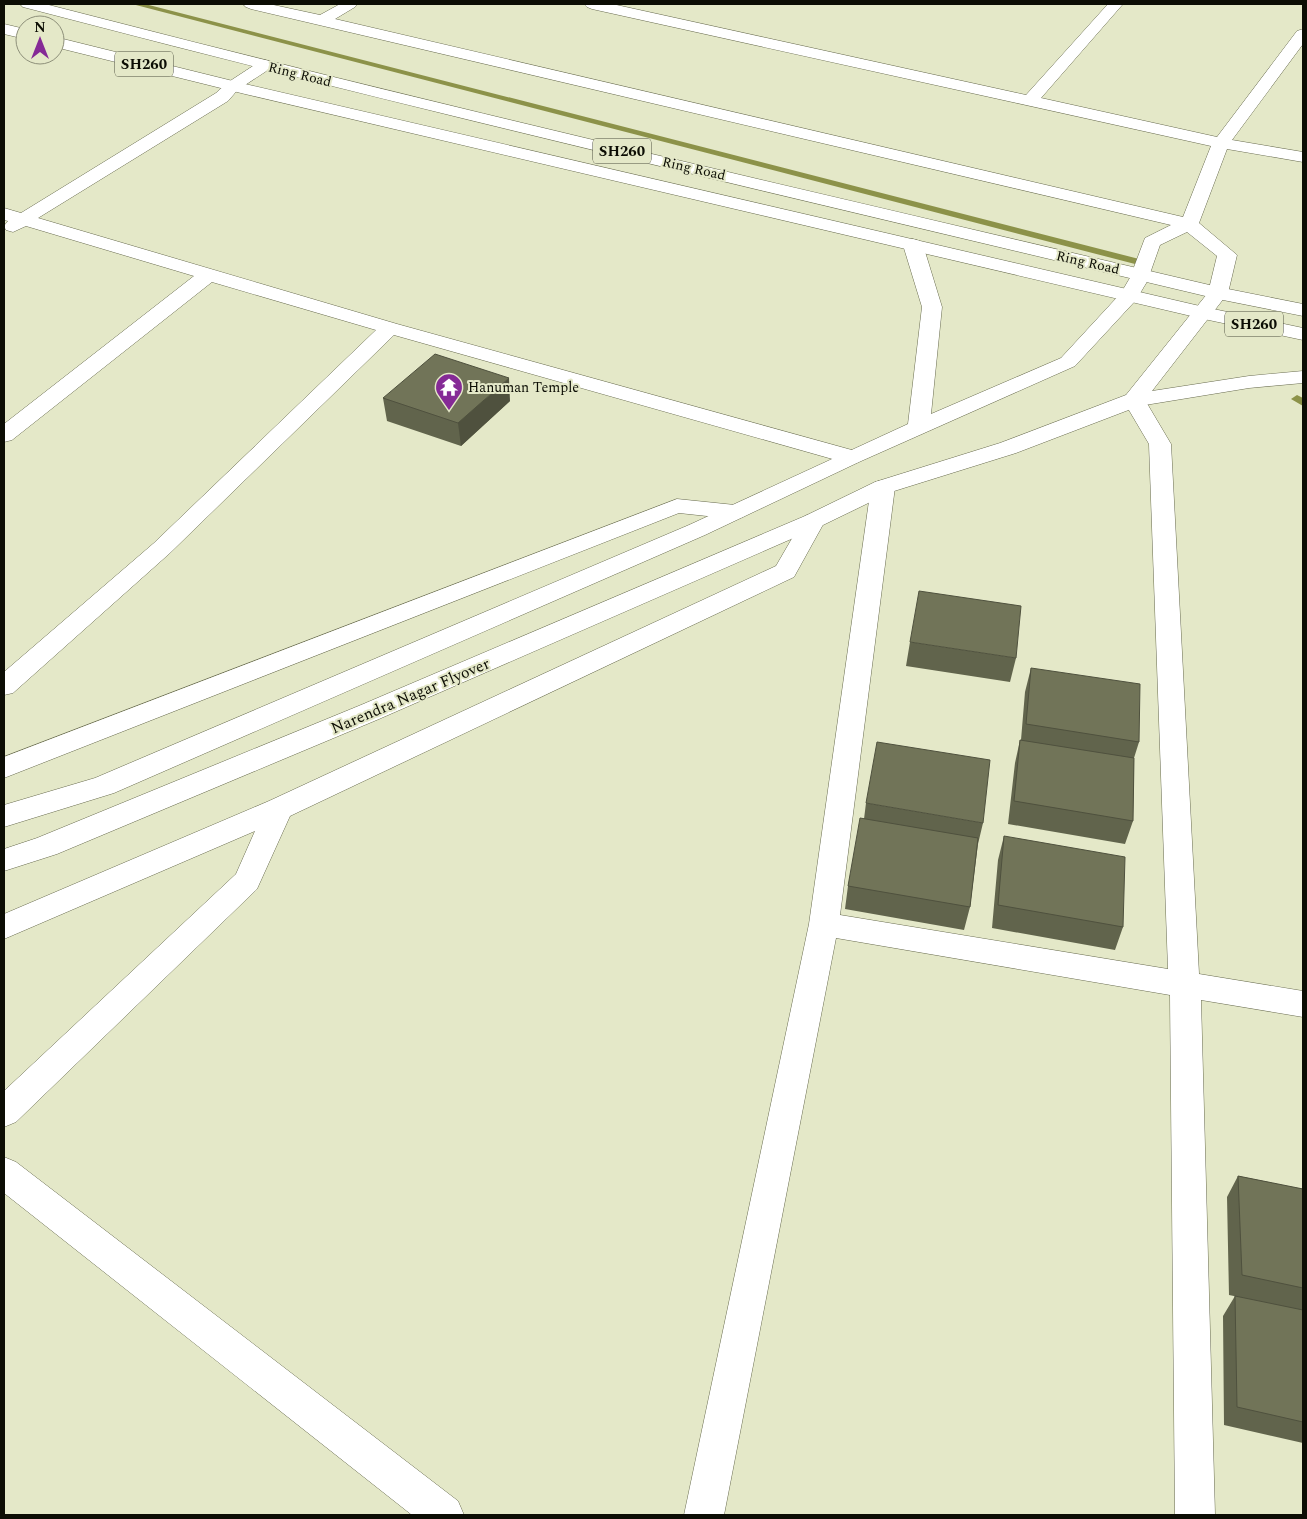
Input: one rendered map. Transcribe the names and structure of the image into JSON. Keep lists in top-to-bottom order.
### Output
{
  "streets": {
    "main road": ["SH260", "Ring Road", "Narendra Nagar Flyover"]
  },
  "places": {
    "temple": ["Hanuman Temple"]
  },
  "north": "top"
}
